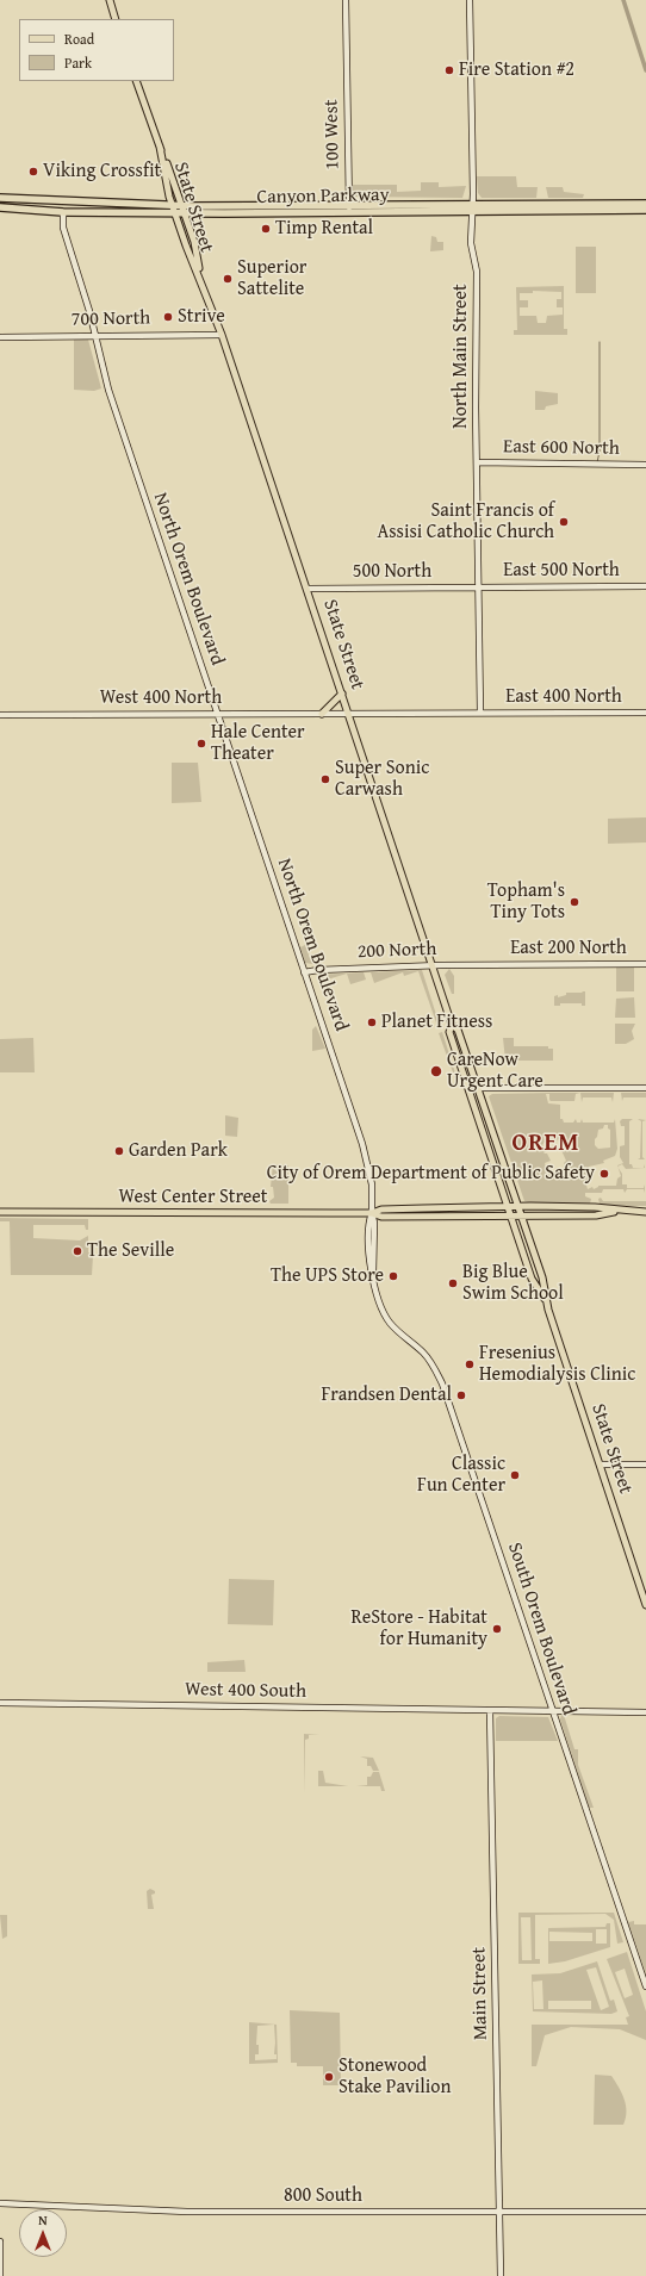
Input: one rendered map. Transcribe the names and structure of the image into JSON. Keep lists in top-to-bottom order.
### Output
{
  "streets": {
    "highway": ["Canyon Parkway"],
    "main road": ["State Street", "West Center Street"],
    "street": [
      "100 West",
      "700 North",
      "North Main Street",
      "East 600 North",
      "East 500 North",
      "500 North",
      "North Orem Boulevard",
      "East 400 North",
      "West 400 North",
      "East 200 North",
      "200 North",
      "South Orem Boulevard",
      "West 400 South",
      "Main Street",
      "800 South"
    ]
  },
  "crossings": [
    ["100 West", "Canyon Parkway"],
    ["Canyon Parkway", "State Street"],
    ["Canyon Parkway", "North Main Street"],
    ["Canyon Parkway", "North Orem Boulevard"],
    ["State Street", "700 North"],
    ["State Street", "500 North"],
    ["State Street", "West 400 North"],
    ["State Street", "200 North"],
    ["State Street", "West Center Street"],
    ["700 North", "North Orem Boulevard"],
    ["North Main Street", "East 600 North"],
    ["North Main Street", "East 500 North"],
    ["North Main Street", "500 North"],
    ["North Main Street", "East 400 North"],
    ["North Main Street", "West 400 North"],
    ["East 500 North", "500 North"],
    ["North Orem Boulevard", "West 400 North"],
    ["North Orem Boulevard", "200 North"],
    ["North Orem Boulevard", "West Center Street"],
    ["North Orem Boulevard", "South Orem Boulevard"],
    ["East 400 North", "West 400 North"],
    ["East 200 North", "200 North"],
    ["West Center Street", "South Orem Boulevard"],
    ["South Orem Boulevard", "West 400 South"],
    ["West 400 South", "Main Street"],
    ["Main Street", "800 South"]
  ],
  "districts": ["OREM"],
  "places": [
    "Fire Station #2",
    "Viking Crossfit",
    "Timp Rental",
    "Superior Sattelite",
    "Strive",
    "Saint Francis of Assisi Catholic Church",
    "Hale Center Theater",
    "Super Sonic Carwash",
    "Topham's Tiny Tots",
    "Planet Fitness",
    "CareNow Urgent Care",
    "Garden Park",
    "City of Orem Department of Public Safety",
    "The Seville",
    "The UPS Store",
    "Big Blue Swim School",
    "Fresenius Hemodialysis Clinic",
    "Frandsen Dental",
    "Classic Fun Center",
    "ReStore - Habitat for Humanity",
    "Stonewood Stake Pavilion"
  ],
  "legend": ["Road", "Park"],
  "north": "top"
}
